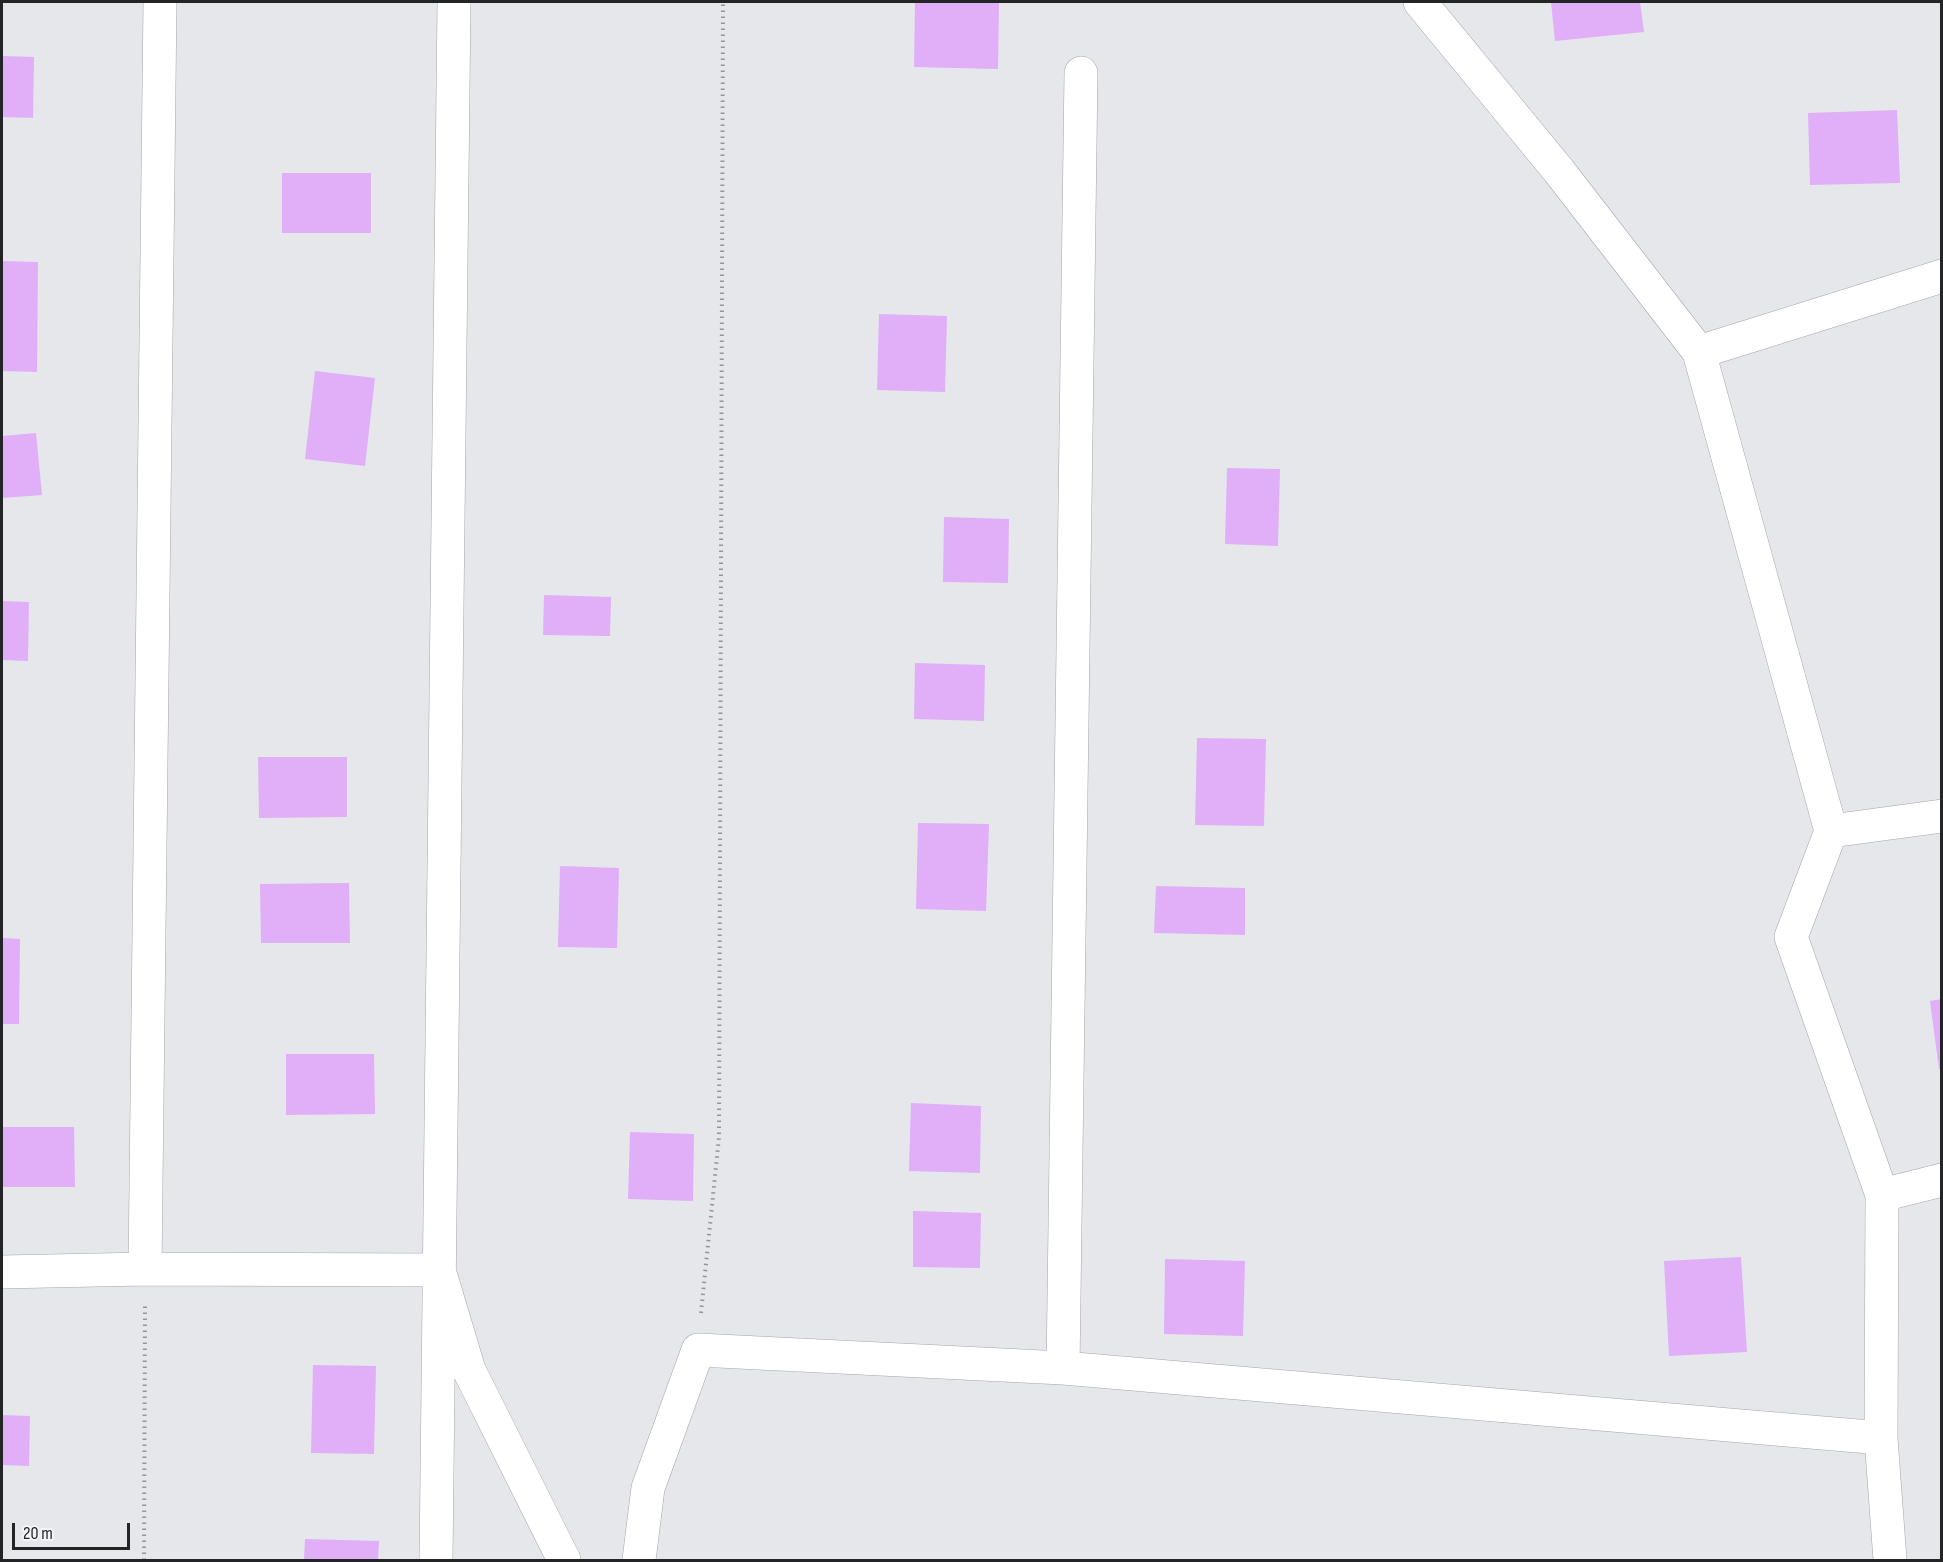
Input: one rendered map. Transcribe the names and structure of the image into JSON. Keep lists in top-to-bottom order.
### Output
{
  "scale_bar": "20 m"
}
